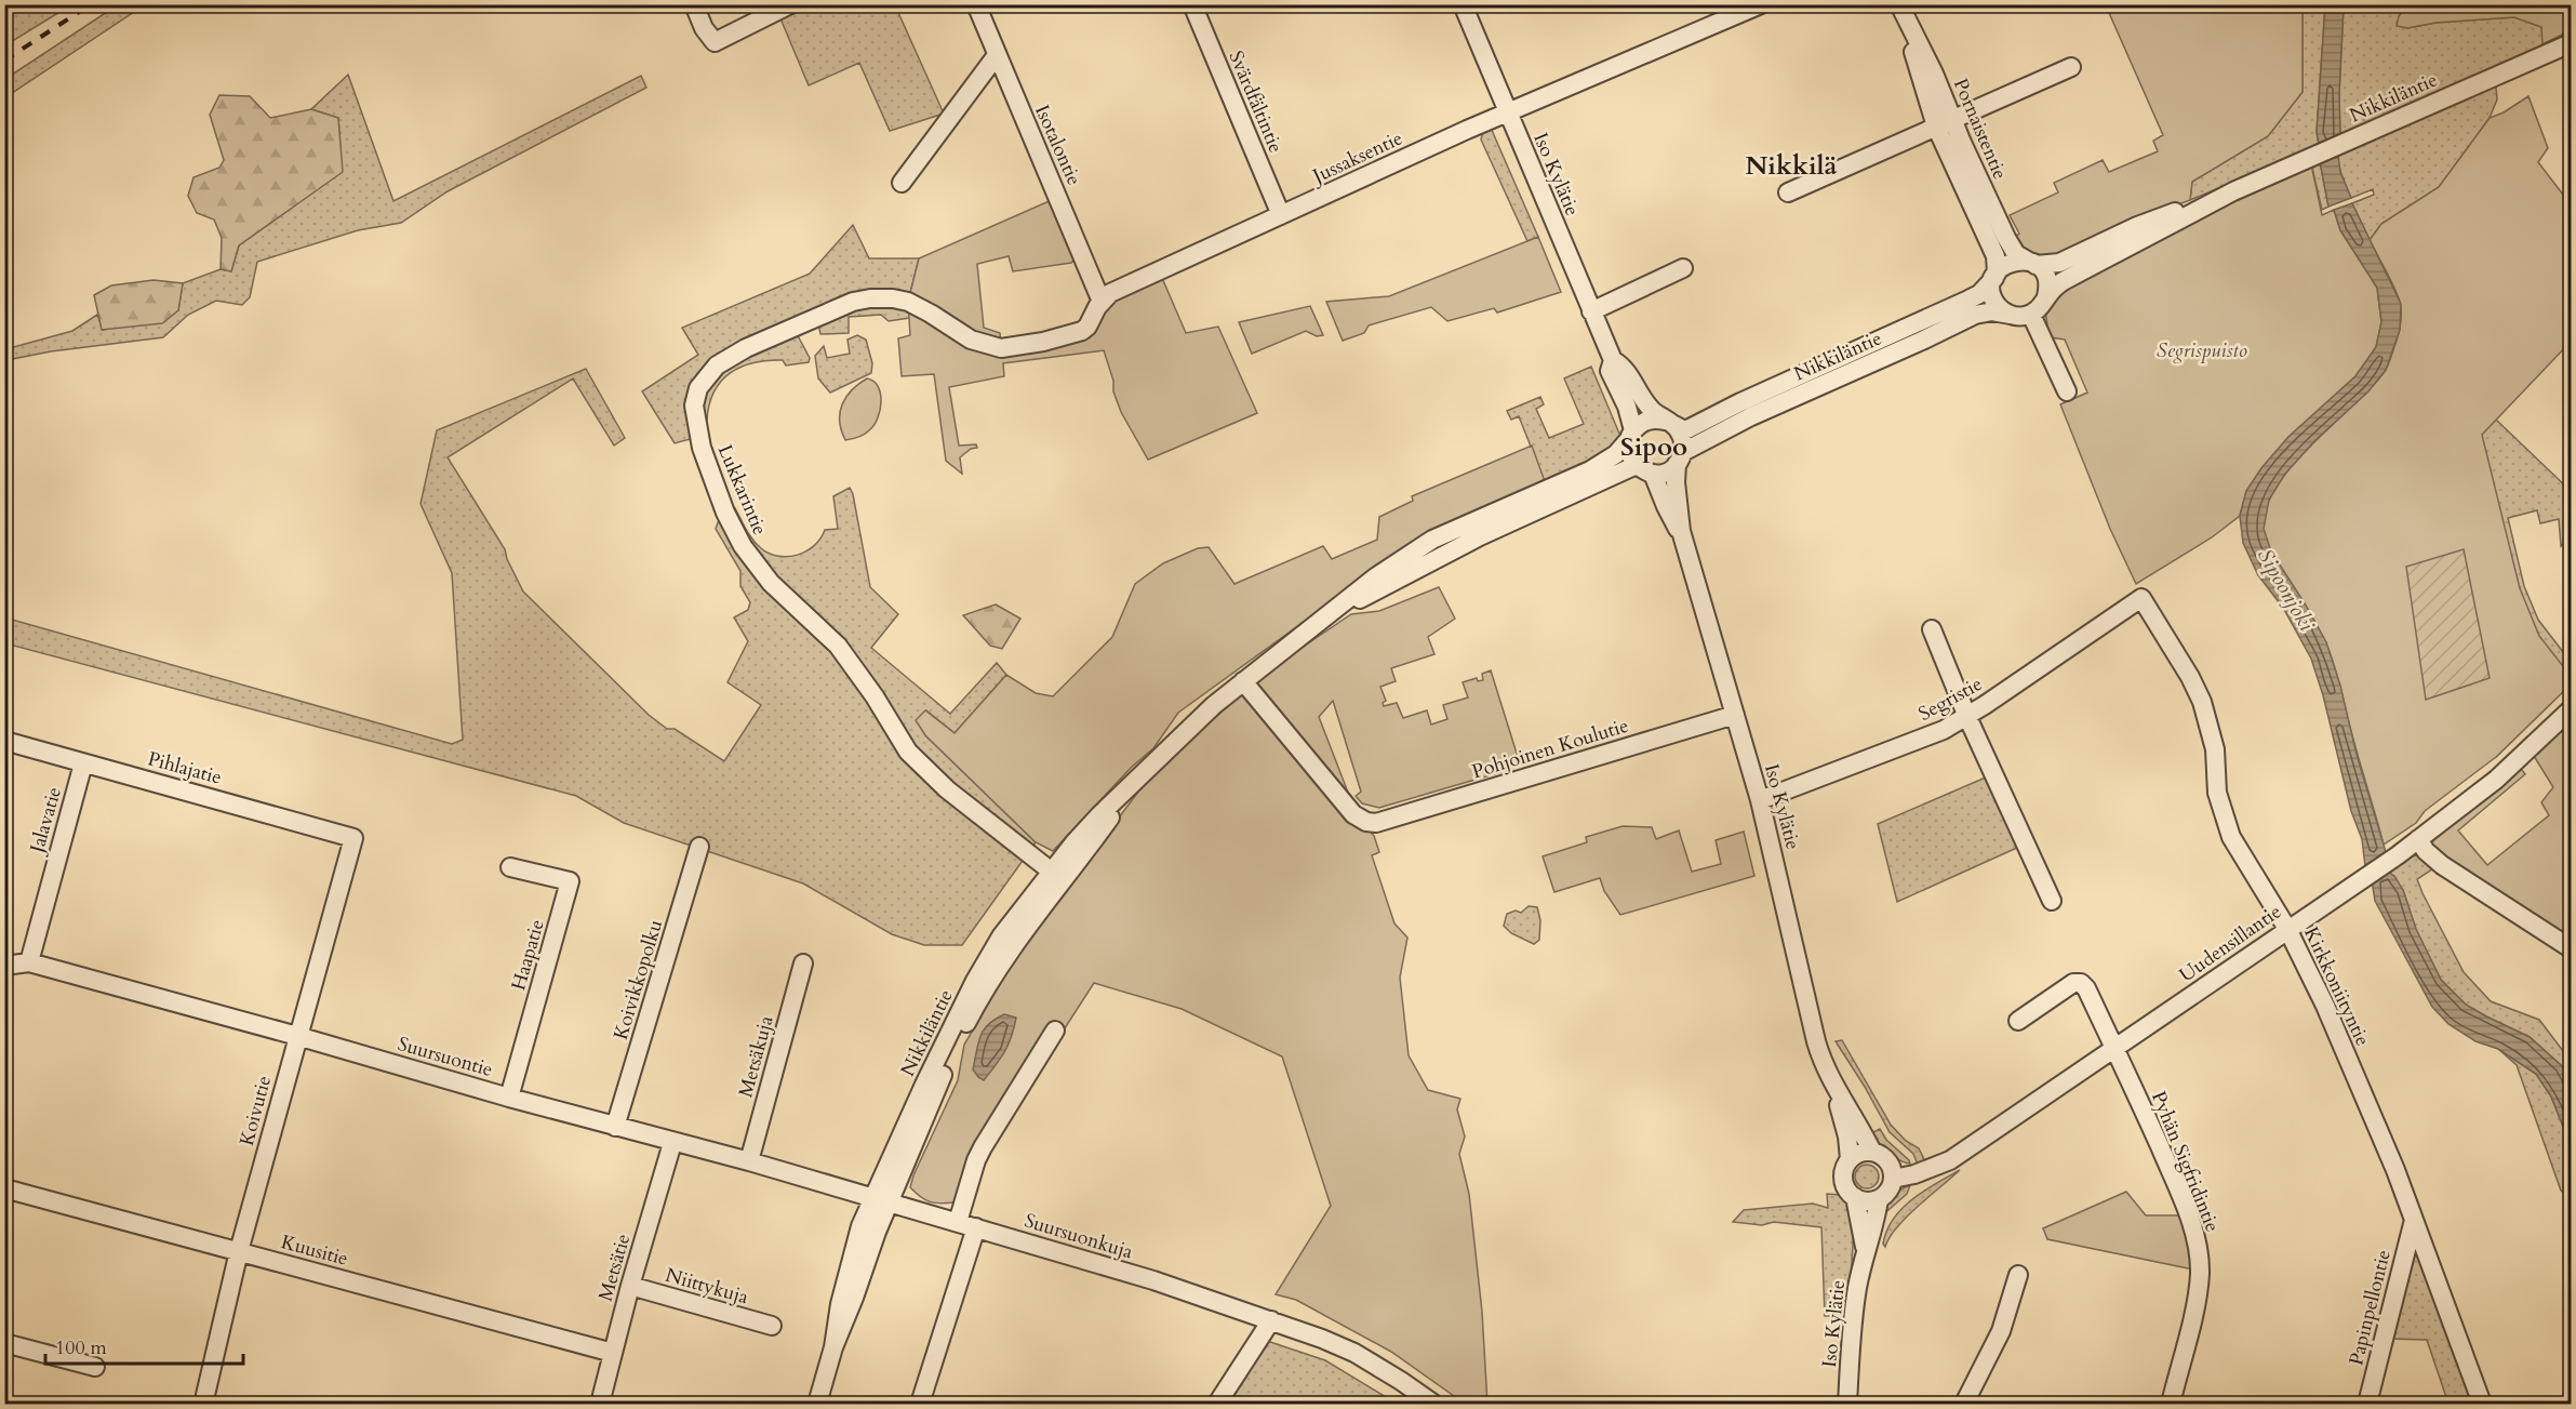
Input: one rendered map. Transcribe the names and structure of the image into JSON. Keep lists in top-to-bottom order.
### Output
{
  "streets": {
    "street": [
      "Nikkiläntie",
      "Svärdfältintie",
      "Pornaistentie",
      "Isotalontie",
      "Jussaksentie",
      "Iso Kylätie",
      "Lukkarintie",
      "Segristie",
      "Pohjoinen Koulutie",
      "Pihlajatie",
      "Jalavatie",
      "Uudensillantie",
      "Haapatie",
      "Koivikkopolku",
      "Kirkkoniityntie",
      "Suursuontie",
      "Metsäkuja",
      "Koivutie",
      "Pyhän Sigfridintie",
      "Suursuonkuja",
      "Kuusitie",
      "Metsätie",
      "Niittykuja",
      "Papinpellontie"
    ]
  },
  "crossings": [
    ["Nikkiläntie", "Pornaistentie"],
    ["Nikkiläntie", "Iso Kylätie"],
    ["Nikkiläntie", "Lukkarintie"],
    ["Nikkiläntie", "Pohjoinen Koulutie"],
    ["Nikkiläntie", "Suursuontie"],
    ["Nikkiläntie", "Suursuonkuja"],
    ["Svärdfältintie", "Jussaksentie"],
    ["Isotalontie", "Jussaksentie"],
    ["Jussaksentie", "Iso Kylätie"],
    ["Jussaksentie", "Lukkarintie"],
    ["Iso Kylätie", "Segristie"],
    ["Iso Kylätie", "Pohjoinen Koulutie"],
    ["Iso Kylätie", "Uudensillantie"],
    ["Segristie", "Kirkkoniityntie"],
    ["Pihlajatie", "Jalavatie"],
    ["Pihlajatie", "Koivutie"],
    ["Jalavatie", "Suursuontie"],
    ["Uudensillantie", "Kirkkoniityntie"],
    ["Uudensillantie", "Pyhän Sigfridintie"],
    ["Haapatie", "Suursuontie"],
    ["Koivikkopolku", "Suursuontie"],
    ["Kirkkoniityntie", "Papinpellontie"],
    ["Suursuontie", "Metsäkuja"],
    ["Suursuontie", "Koivutie"],
    ["Suursuontie", "Suursuonkuja"],
    ["Suursuontie", "Metsätie"],
    ["Koivutie", "Kuusitie"],
    ["Kuusitie", "Metsätie"],
    ["Metsätie", "Niittykuja"]
  ],
  "districts": ["Nikkilä", "Sipoo"],
  "water": ["Sipoonjoki"],
  "parks": ["Segrispuisto"],
  "scale_bar": "100 m"
}
